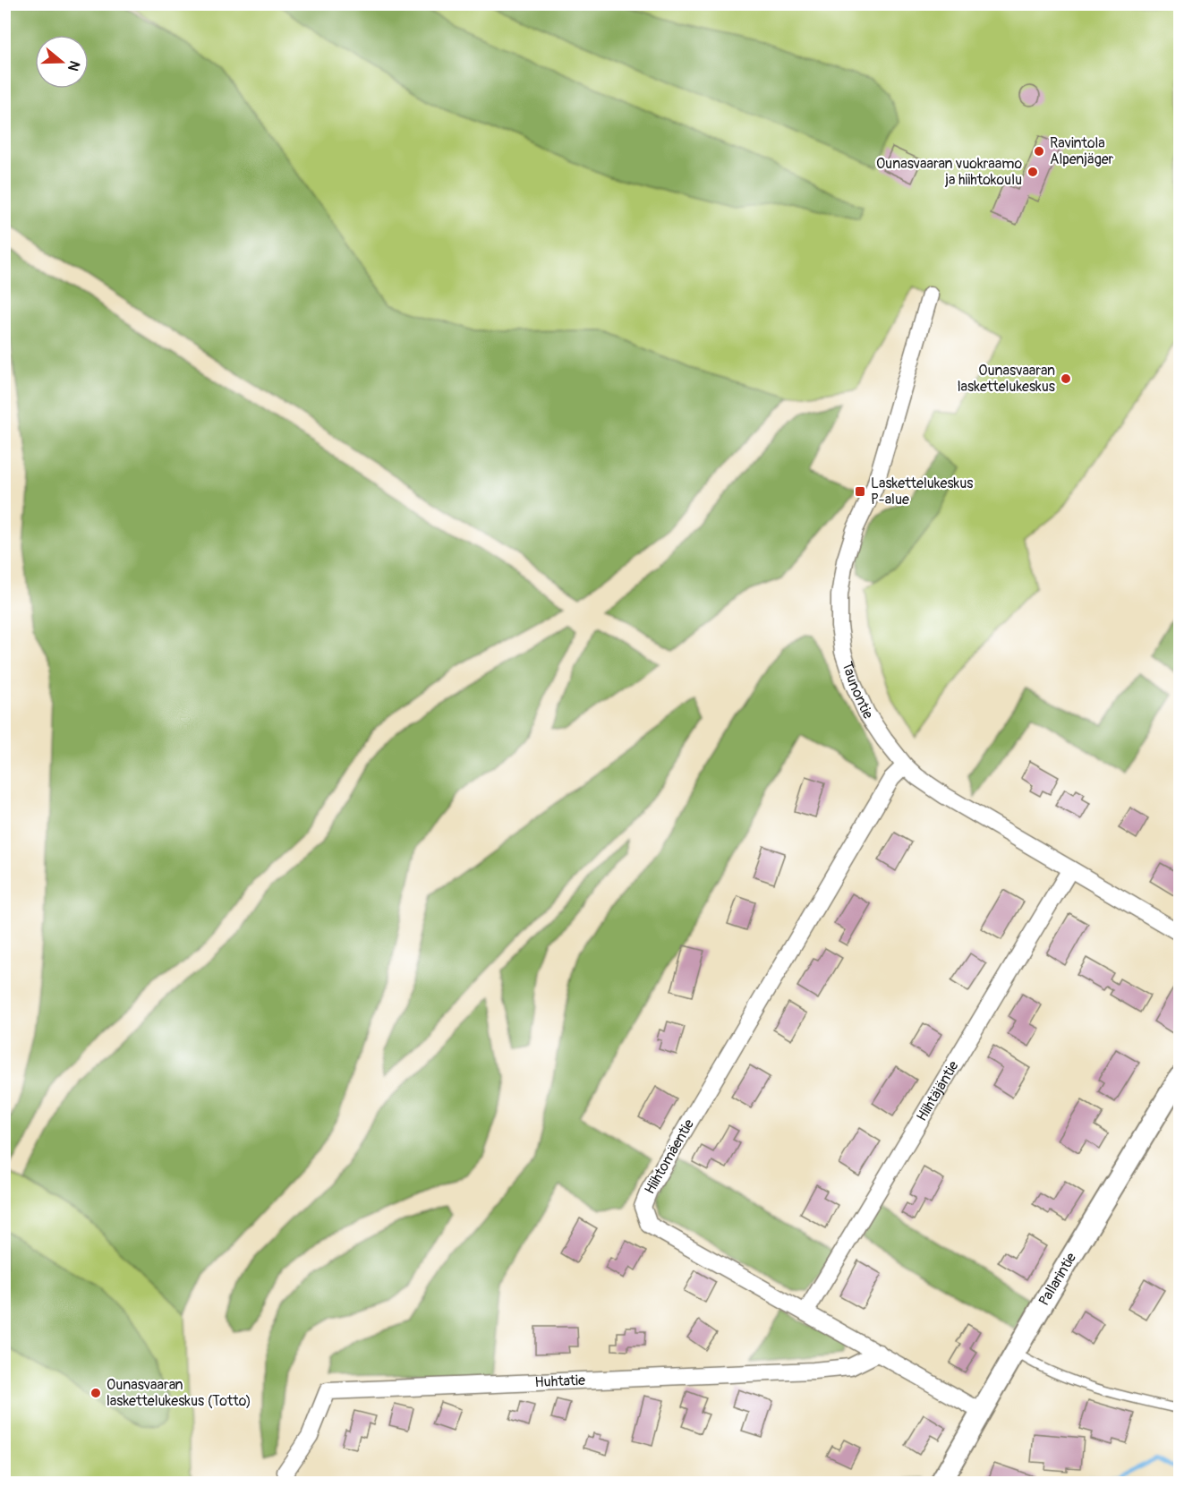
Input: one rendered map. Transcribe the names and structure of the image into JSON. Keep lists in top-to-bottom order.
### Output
{
  "streets": {
    "street": [
      "Taunontie",
      "Hiihtäjäntie",
      "Hiihtomäentie",
      "Pallarintie",
      "Huhtatie"
    ]
  },
  "crossings": [
    ["Taunontie", "Hiihtäjäntie"],
    ["Taunontie", "Hiihtomäentie"],
    ["Hiihtäjäntie", "Hiihtomäentie"],
    ["Hiihtomäentie", "Pallarintie"],
    ["Hiihtomäentie", "Huhtatie"]
  ],
  "places": {
    "other": [
      "Ravintola Alpenjäger",
      "Ounasvaaran vuokraamo ja hiihtokoulu",
      "Ounasvaaran laskettelukeskus",
      "Ounasvaaran laskettelukeskus (Totto)"
    ],
    "transit": ["Laskettelukeskus P-alue"]
  },
  "north": "right"
}
